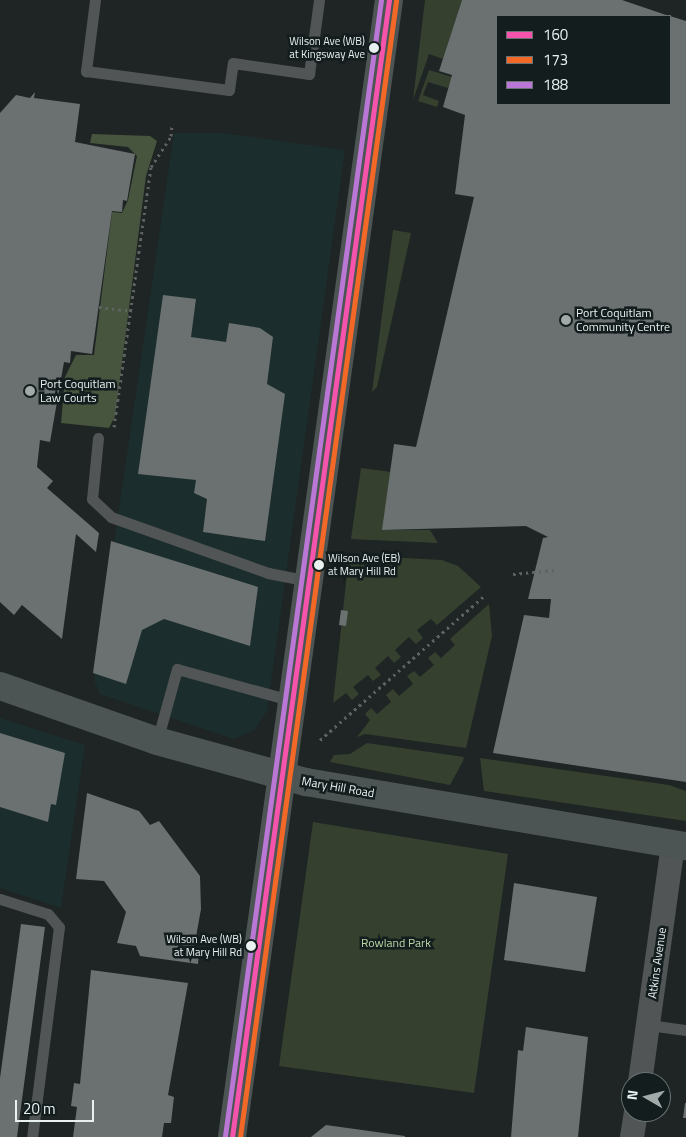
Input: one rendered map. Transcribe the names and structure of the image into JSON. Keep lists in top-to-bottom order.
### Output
{
  "streets": {
    "street": ["Mary Hill Road", "Atkins Avenue"]
  },
  "crossings": [
    ["Mary Hill Road", "Atkins Avenue"]
  ],
  "parks": ["Rowland Park"],
  "places": [
    "Wilson Ave (WB) at Kingsway Ave",
    "Port Coquitlam Community Centre",
    "Port Coquitlam Law Courts",
    "Wilson Ave (EB) at Mary Hill Rd",
    "Wilson Ave (WB) at Mary Hill Rd"
  ],
  "lines": ["transit line 160", "transit line 188", "transit line 173"],
  "legend": ["160", "173", "188"],
  "scale_bar": "20 m",
  "north": "left"
}
